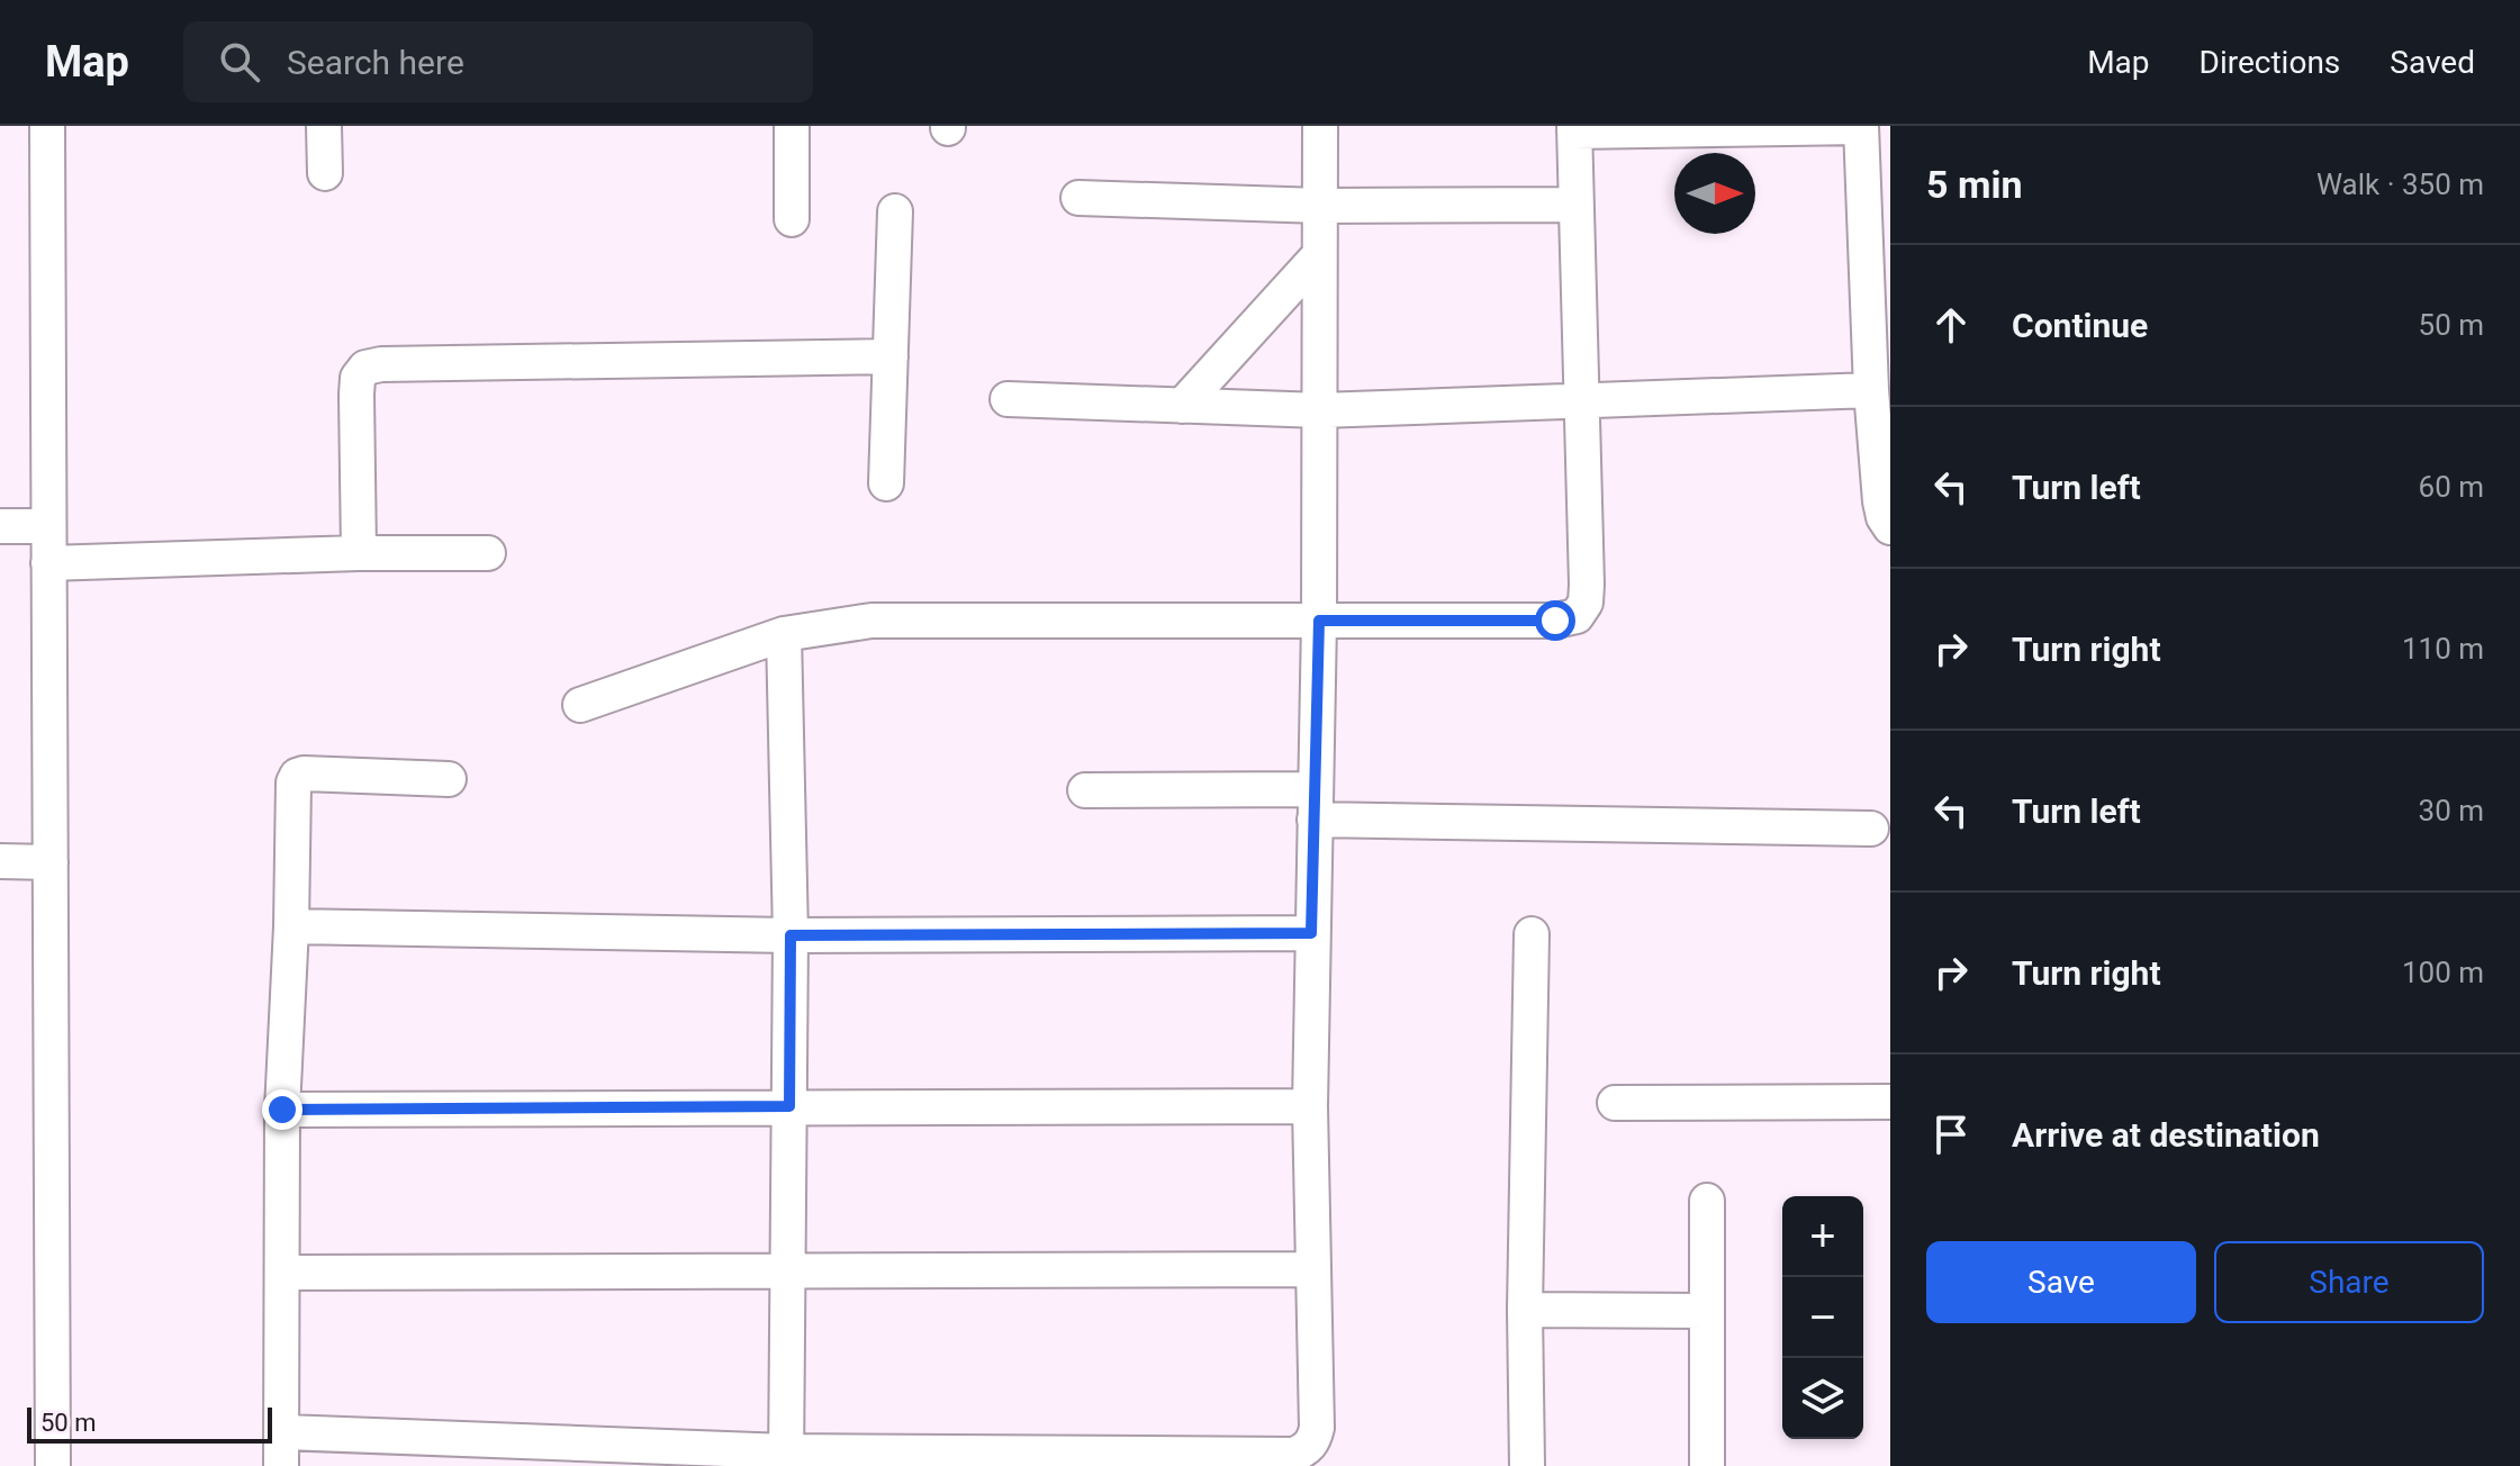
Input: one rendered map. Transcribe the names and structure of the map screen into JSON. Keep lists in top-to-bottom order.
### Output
{
  "scale_bar": "50 m",
  "north": "right",
  "page": {
    "header": "Map",
    "search": "Search here",
    "nav": ["Map", "Directions", "Saved"],
    "heading": ["5 min", "Walk · 350 m"],
    "list": [
      ["Continue", "50 m"],
      ["Turn left", "60 m"],
      ["Turn right", "110 m"],
      ["Turn left", "30 m"],
      ["Turn right", "100 m"],
      "Arrive at destination"
    ],
    "map_buttons": ["+", "−"],
    "buttons": ["Save", "Share"],
    "scale": "50 m"
  }
}
